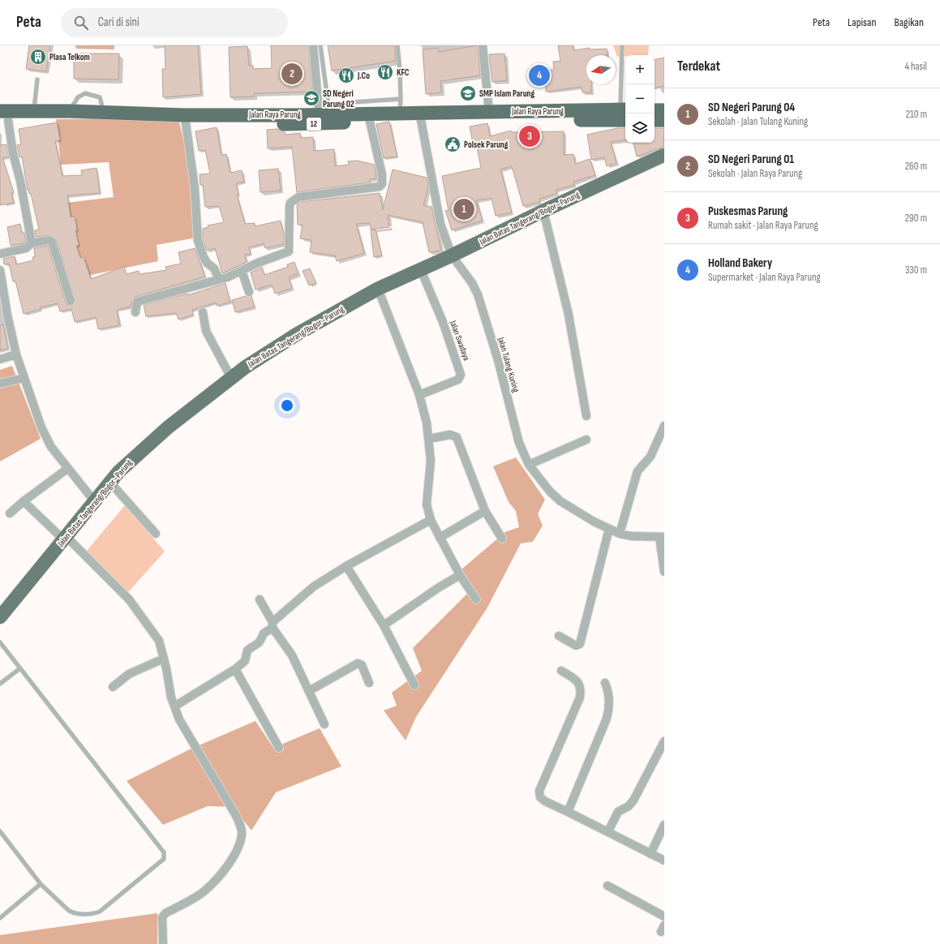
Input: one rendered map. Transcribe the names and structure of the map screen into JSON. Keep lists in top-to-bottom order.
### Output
{
  "streets": {
    "highway": ["Jalan Raya Parung", "12"],
    "main road": ["Jalan Batas Tangerang/Bogor–Parung"],
    "street": ["Jalan Swadaya", "Jalan Tulang Kuning"]
  },
  "crossings": [
    ["Jalan Raya Parung", "Jalan Tulang Kuning"],
    ["Jalan Batas Tangerang/Bogor–Parung", "Jalan Swadaya"],
    ["Jalan Batas Tangerang/Bogor–Parung", "Jalan Tulang Kuning"]
  ],
  "places": {
    "building": ["Plasa Telkom"],
    "restaurant": ["KFC", "J.Co"],
    "school or university": ["SMP Islam Parung", "SD Negeri Parung 02"],
    "public building": ["Polsek Parung"]
  },
  "north": "left",
  "page": {
    "header": "Peta",
    "search": "Cari di sini",
    "nav": ["Peta", "Lapisan", "Bagikan"],
    "heading": ["Terdekat", "4 hasil"],
    "map_buttons": ["+", "−"],
    "pins": [
      "2",
      "4",
      "3",
      "1"
    ],
    "list": [
      {
        "mark": "1",
        "name": "SD Negeri Parung 04",
        "note": "Sekolah · Jalan Tulang Kuning",
        "value": "210 m"
      },
      {
        "mark": "2",
        "name": "SD Negeri Parung 01",
        "note": "Sekolah · Jalan Raya Parung",
        "value": "260 m"
      },
      {
        "mark": "3",
        "name": "Puskesmas Parung",
        "note": "Rumah sakit · Jalan Raya Parung",
        "value": "290 m"
      },
      {
        "mark": "4",
        "name": "Holland Bakery",
        "note": "Supermarket · Jalan Raya Parung",
        "value": "330 m"
      }
    ]
  }
}
